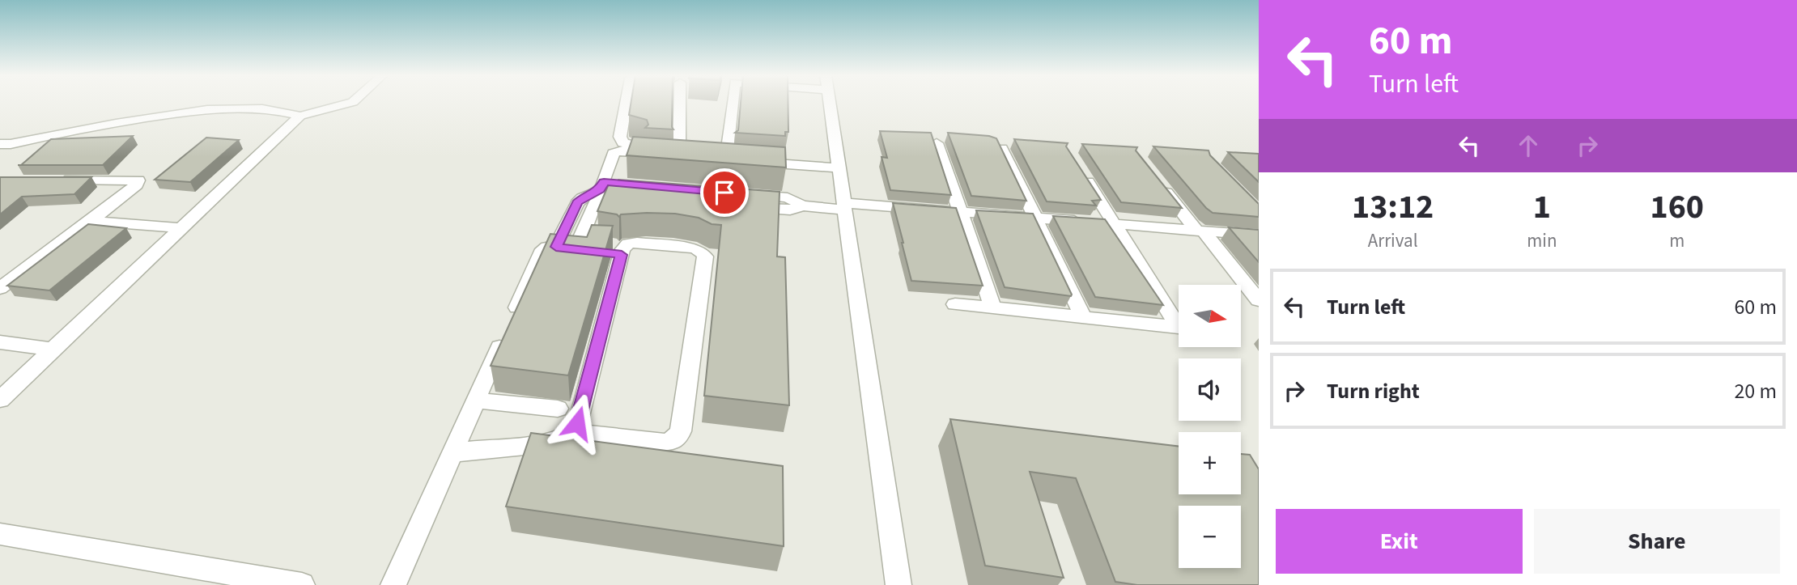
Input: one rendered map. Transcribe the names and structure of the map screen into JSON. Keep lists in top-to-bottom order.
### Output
{
  "north": "right",
  "page": {
    "turn": ["60 m", "Turn left"],
    "eta": [
      "13:12",
      "Arrival",
      "1",
      "min",
      "160",
      "m"
    ],
    "list": [
      {
        "name": "Turn left",
        "value": "60 m"
      },
      {
        "name": "Turn right",
        "value": "20 m"
      }
    ],
    "map_buttons": ["+", "−"],
    "buttons": ["Exit", "Share"]
  }
}
